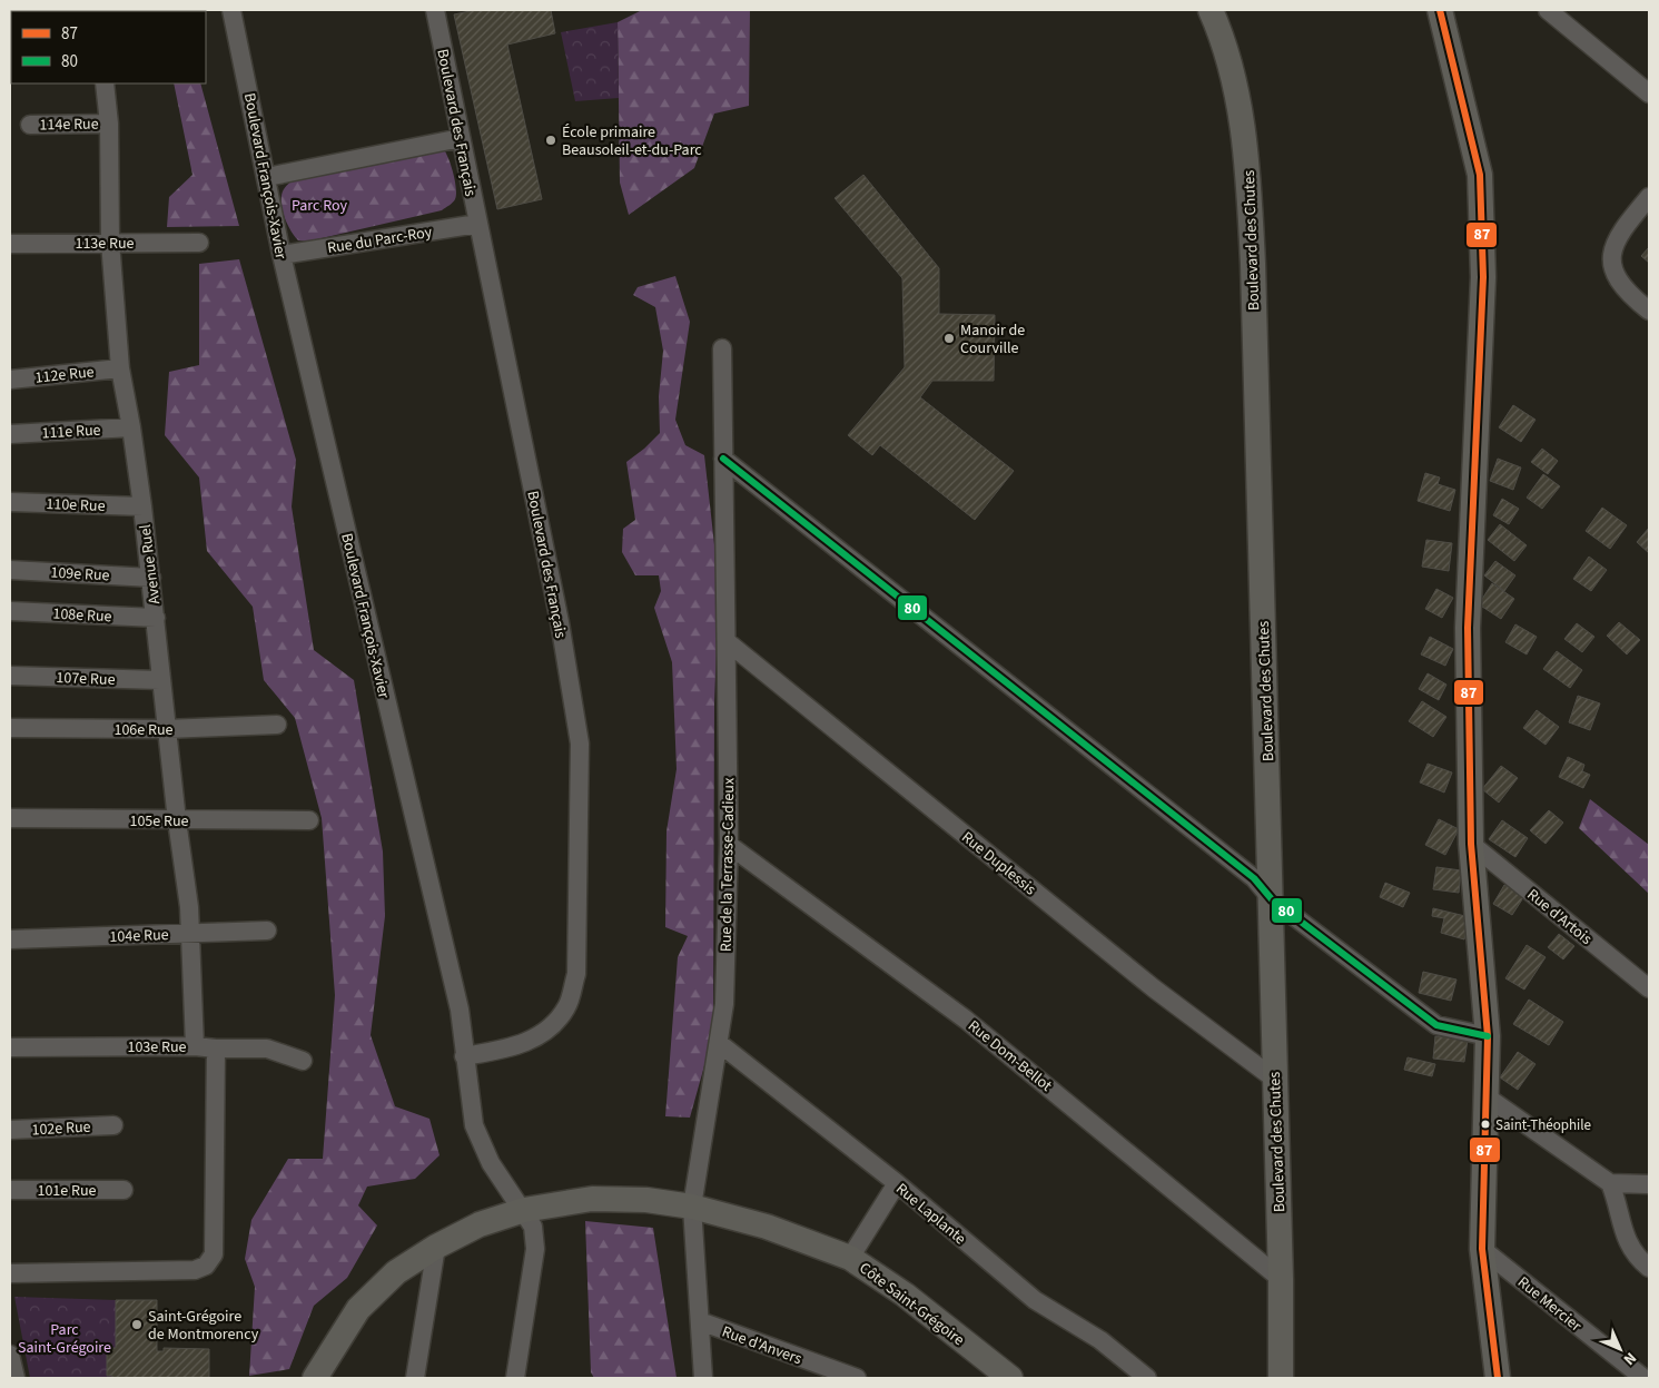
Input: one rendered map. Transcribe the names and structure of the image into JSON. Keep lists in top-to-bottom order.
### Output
{
  "streets": {
    "street": [
      "Boulevard des Français",
      "114e Rue",
      "Boulevard François-Xavier",
      "Rue du Parc-Roy",
      "Boulevard des Chutes",
      "113e Rue",
      "112e Rue",
      "111e Rue",
      "110e Rue",
      "Avenue Ruel",
      "109e Rue",
      "108e Rue",
      "107e Rue",
      "106e Rue",
      "105e Rue",
      "Rue Duplessis",
      "Rue de la Terrasse-Cadieux",
      "Rue d'Artois",
      "104e Rue",
      "103e Rue",
      "Rue Dom-Bellot",
      "102e Rue",
      "101e Rue",
      "Rue Laplante",
      "Côte Saint-Grégoire",
      "Rue Mercier",
      "Rue d'Anvers"
    ]
  },
  "crossings": [
    ["Boulevard des Français", "Boulevard François-Xavier"],
    ["Boulevard des Français", "Rue du Parc-Roy"],
    ["114e Rue", "Avenue Ruel"],
    ["Boulevard François-Xavier", "Rue du Parc-Roy"],
    ["Boulevard François-Xavier", "Côte Saint-Grégoire"],
    ["Boulevard des Chutes", "Rue Duplessis"],
    ["Boulevard des Chutes", "Rue Dom-Bellot"],
    ["113e Rue", "Avenue Ruel"],
    ["112e Rue", "Avenue Ruel"],
    ["111e Rue", "Avenue Ruel"],
    ["110e Rue", "Avenue Ruel"],
    ["Avenue Ruel", "109e Rue"],
    ["Avenue Ruel", "108e Rue"],
    ["Avenue Ruel", "107e Rue"],
    ["Avenue Ruel", "106e Rue"],
    ["Avenue Ruel", "105e Rue"],
    ["Avenue Ruel", "104e Rue"],
    ["Avenue Ruel", "103e Rue"],
    ["Rue Duplessis", "Rue de la Terrasse-Cadieux"],
    ["Rue de la Terrasse-Cadieux", "Rue Dom-Bellot"],
    ["Rue de la Terrasse-Cadieux", "Rue Laplante"],
    ["Rue de la Terrasse-Cadieux", "Côte Saint-Grégoire"],
    ["Rue de la Terrasse-Cadieux", "Rue d'Anvers"]
  ],
  "parks": ["Parc Roy", "Parc Saint-Grégoire"],
  "places": [
    "École primaire Beausoleil-et-du-Parc",
    "Manoir de Courville",
    "Saint-Théophile",
    "Saint-Grégoire de Montmorency"
  ],
  "lines": ["transit line 87", "transit line 80"],
  "legend": ["87", "80"],
  "north": "bottom right"
}
